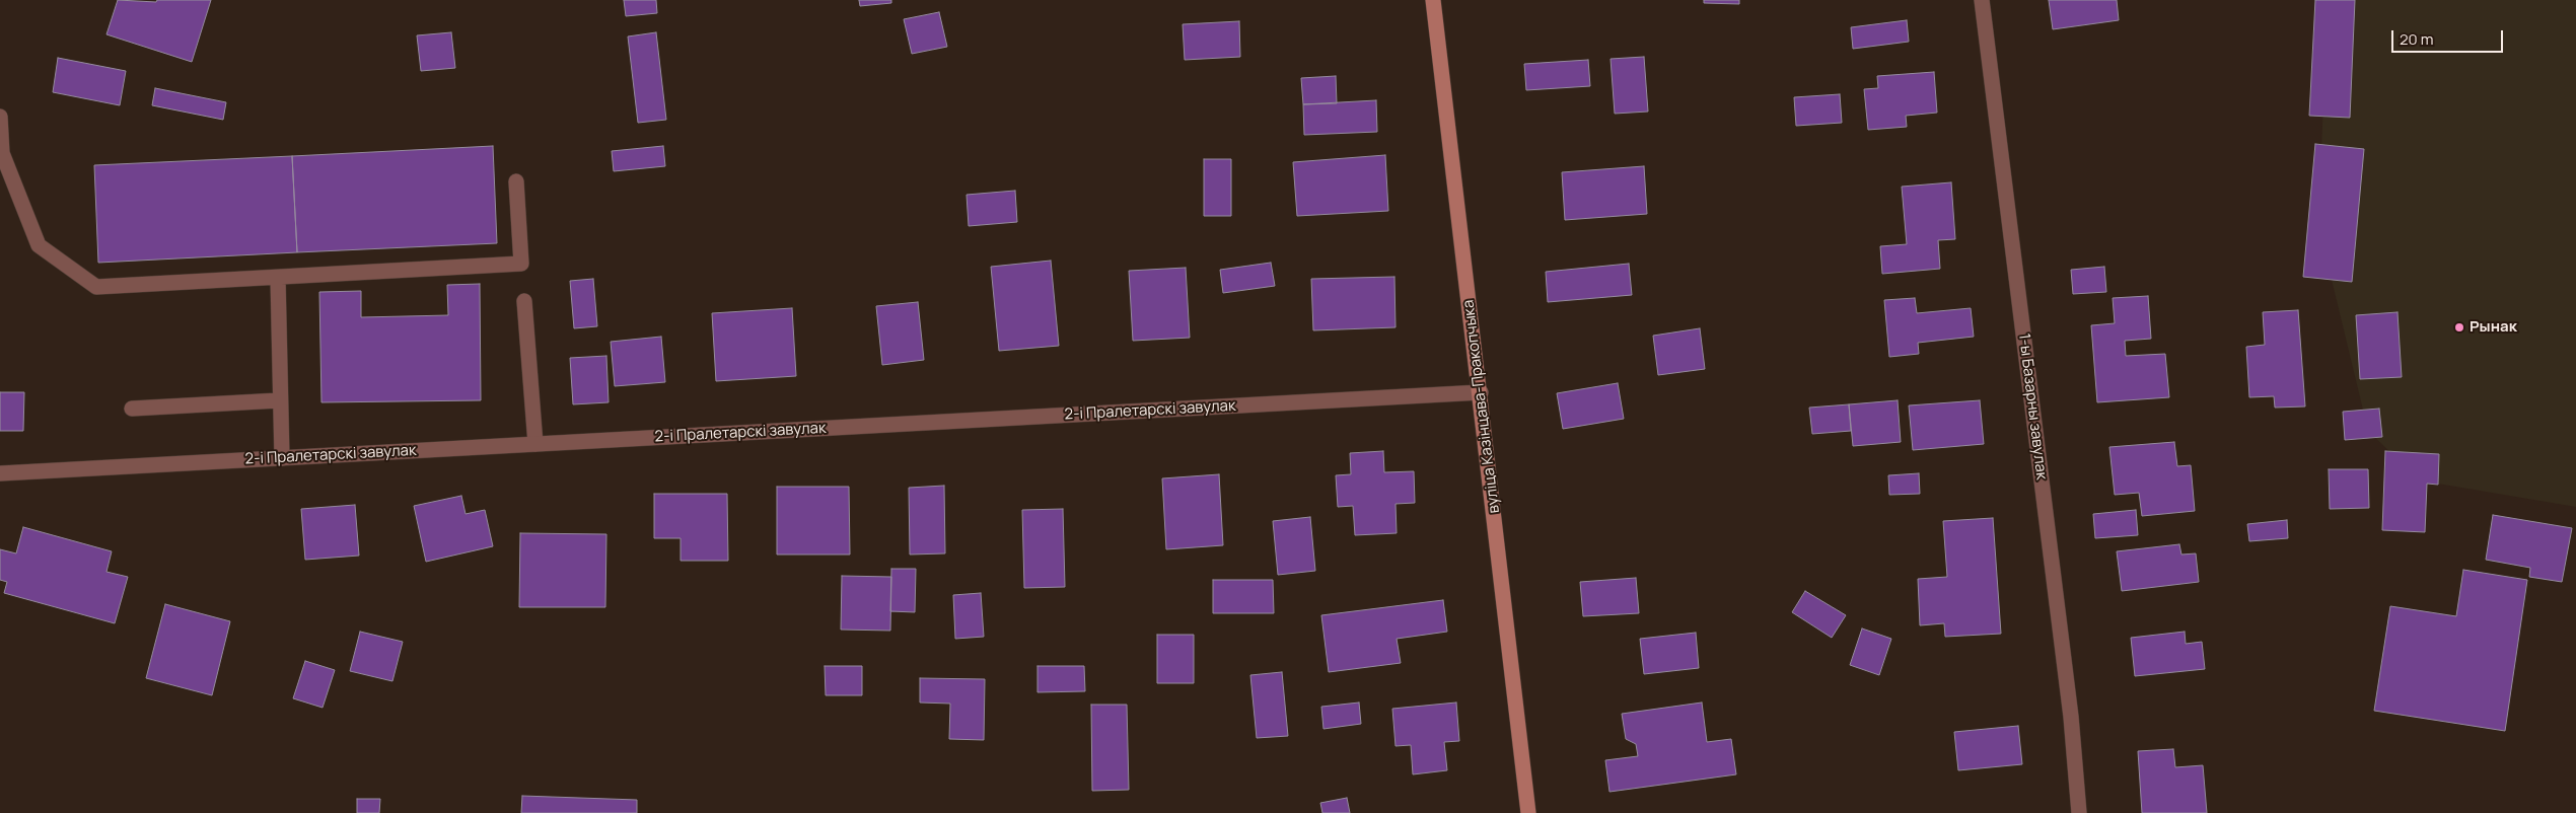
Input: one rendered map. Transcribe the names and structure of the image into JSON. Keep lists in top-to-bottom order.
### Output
{
  "streets": {
    "street": ["вуліца Казінцава-Пракопчыка", "1-ы Базарны завулак", "2-і Пралетарскі завулак"]
  },
  "crossings": [
    ["вуліца Казінцава-Пракопчыка", "2-і Пралетарскі завулак"]
  ],
  "places": ["Рынак"],
  "scale_bar": "20 m"
}
